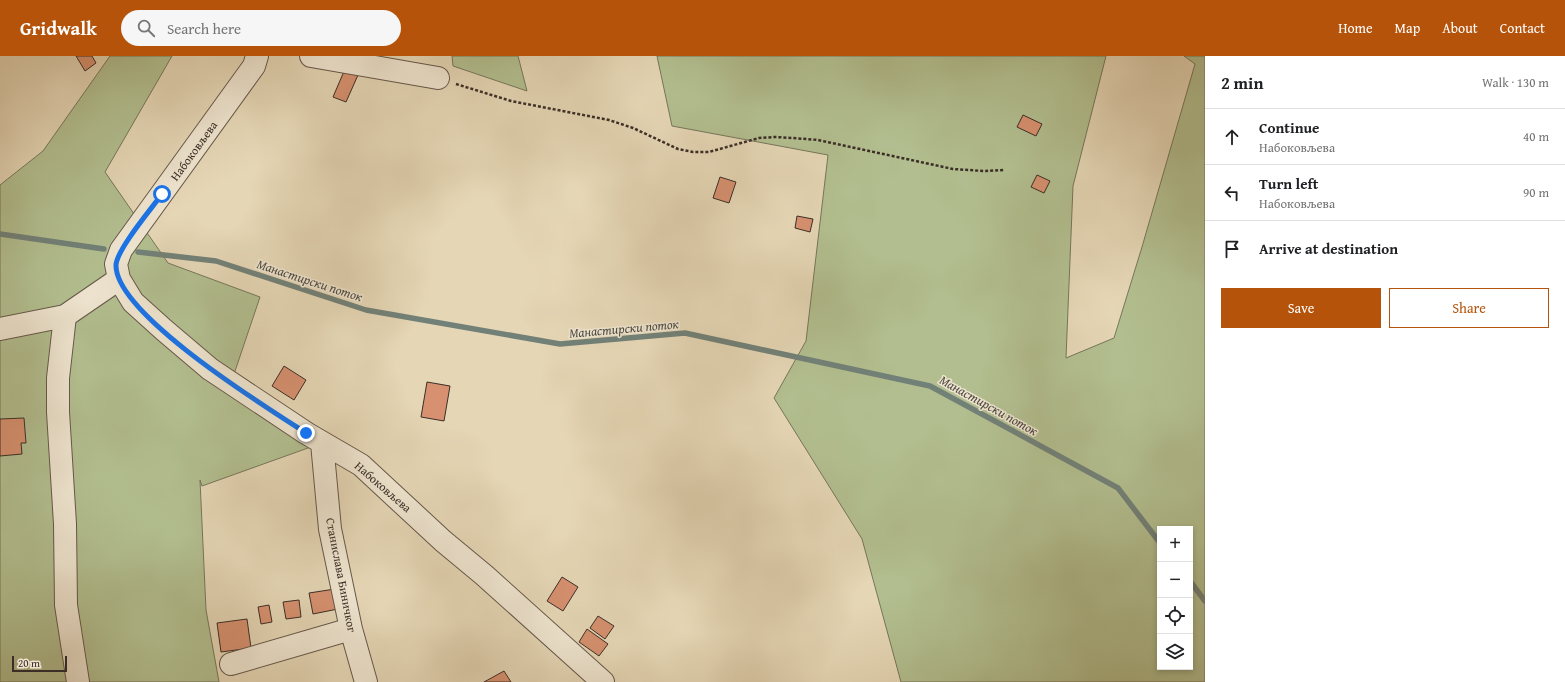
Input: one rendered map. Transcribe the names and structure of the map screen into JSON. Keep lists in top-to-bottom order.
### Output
{
  "streets": {
    "street": ["Набоковљева", "Станислава Биничког"]
  },
  "crossings": [
    ["Набоковљева", "Станислава Биничког"]
  ],
  "water": ["Манастирски поток"],
  "scale_bar": "20 m",
  "page": {
    "header": "Gridwalk",
    "search": "Search here",
    "nav": [
      "Home",
      "Map",
      "About",
      "Contact"
    ],
    "heading": ["2 min", "Walk · 130 m"],
    "list": [
      ["Continue", "Набоковљева", "40 m"],
      ["Turn left", "Набоковљева", "90 m"],
      "Arrive at destination"
    ],
    "buttons": ["Save", "Share"],
    "map_buttons": ["+", "−"],
    "scale": "20 m"
  }
}
